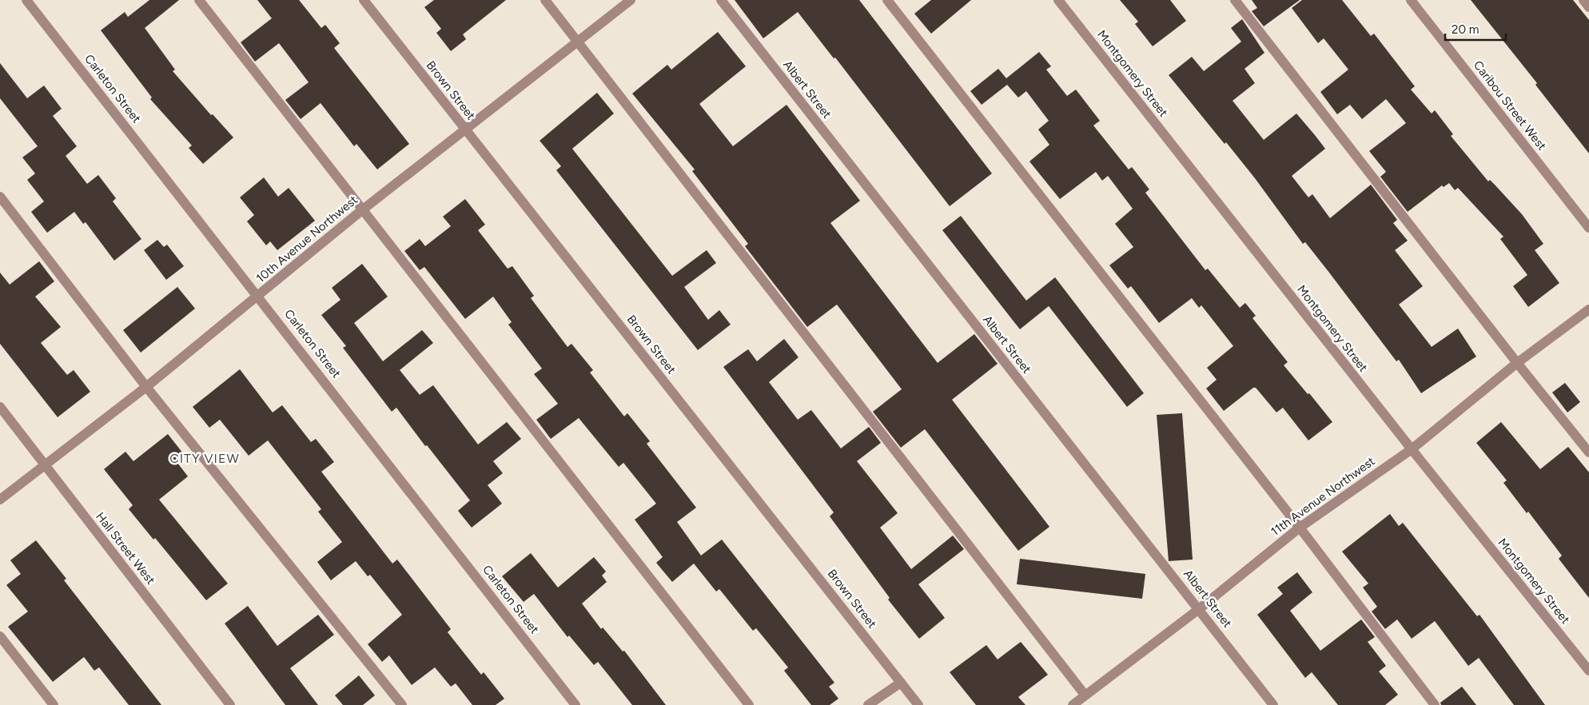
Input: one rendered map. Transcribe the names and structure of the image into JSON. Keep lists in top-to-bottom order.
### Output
{
  "streets": {
    "street": [
      "Montgomery Street",
      "Carleton Street",
      "Albert Street",
      "Brown Street",
      "Caribou Street West",
      "10th Avenue Northwest",
      "11th Avenue Northwest",
      "Hall Street West"
    ]
  },
  "crossings": [
    ["Montgomery Street", "11th Avenue Northwest"],
    ["Carleton Street", "10th Avenue Northwest"],
    ["Albert Street", "11th Avenue Northwest"],
    ["Brown Street", "10th Avenue Northwest"],
    ["10th Avenue Northwest", "Hall Street West"]
  ],
  "districts": ["CITY VIEW"],
  "scale_bar": "20 m"
}
